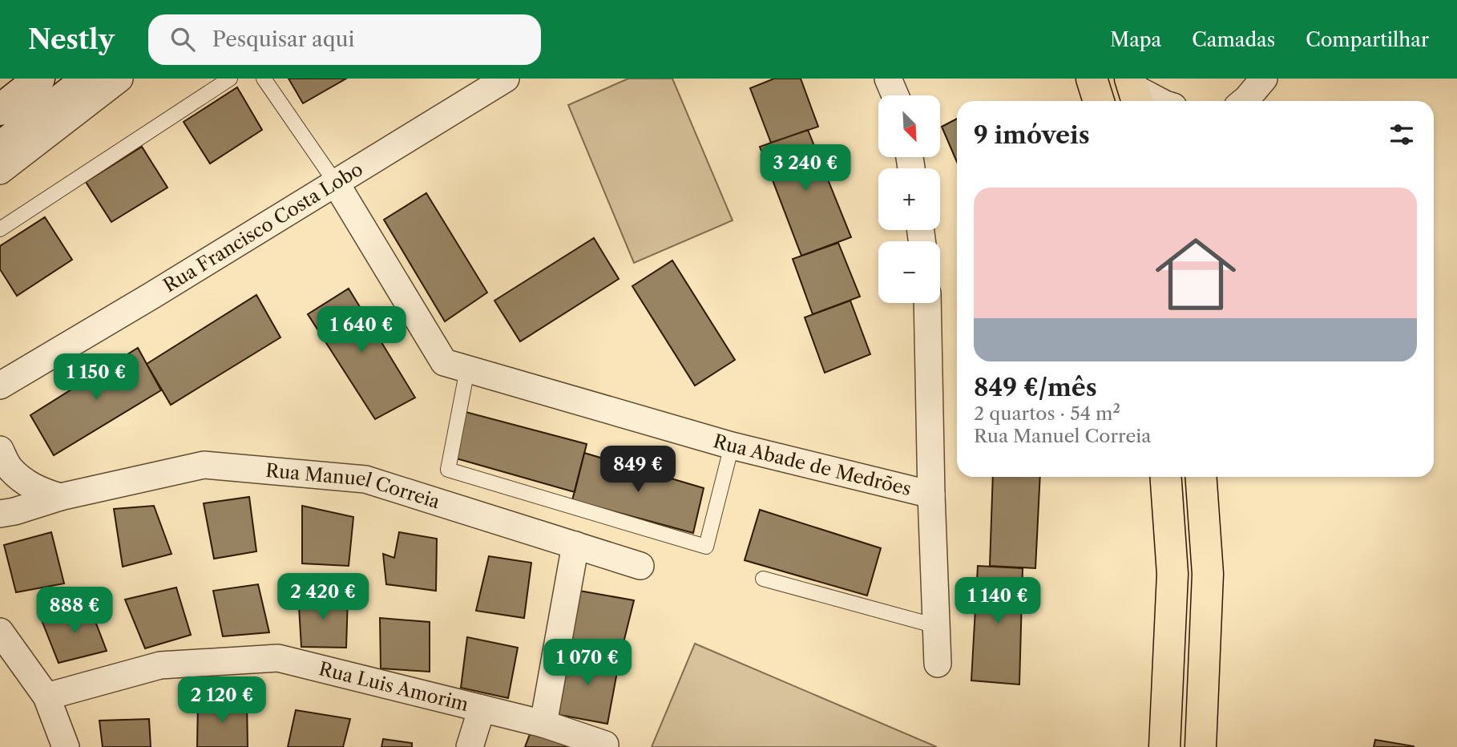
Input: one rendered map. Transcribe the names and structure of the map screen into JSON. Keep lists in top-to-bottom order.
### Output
{
  "streets": {
    "street": [
      "Rua Francisco Costa Lobo",
      "Rua Abade de Medrões",
      "Rua Manuel Correia",
      "Rua Luis Amorim"
    ]
  },
  "crossings": [
    ["Rua Francisco Costa Lobo", "Rua Abade de Medrões"]
  ],
  "north": "bottom right",
  "page": {
    "header": "Nestly",
    "search": "Pesquisar aqui",
    "nav": ["Mapa", "Camadas", "Compartilhar"],
    "map_buttons": ["+", "−"],
    "heading": "9 imóveis",
    "price": [
      "3 240 €",
      "1 640 €",
      "1 150 €",
      "849 €",
      "2 420 €",
      "1 140 €",
      "888 €",
      "1 070 €",
      "2 120 €"
    ],
    "list": [
      {
        "name": "849 €/mês",
        "note": "2 quartos · 54 m² · Rua Manuel Correia"
      }
    ]
  }
}
